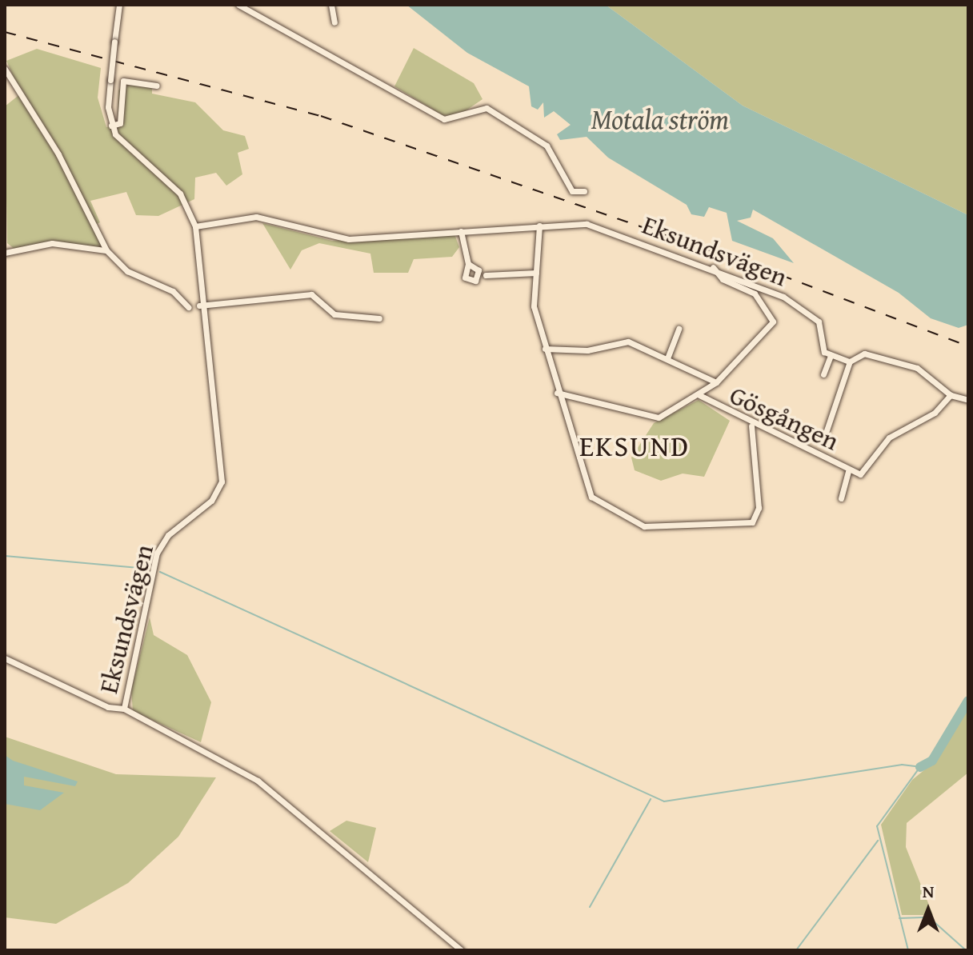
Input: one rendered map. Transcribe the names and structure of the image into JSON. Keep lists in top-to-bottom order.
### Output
{
  "streets": {
    "street": ["Eksundsvägen", "Gösgången"]
  },
  "districts": ["EKSUND"],
  "water": ["Motala ström"],
  "north": "top"
}
